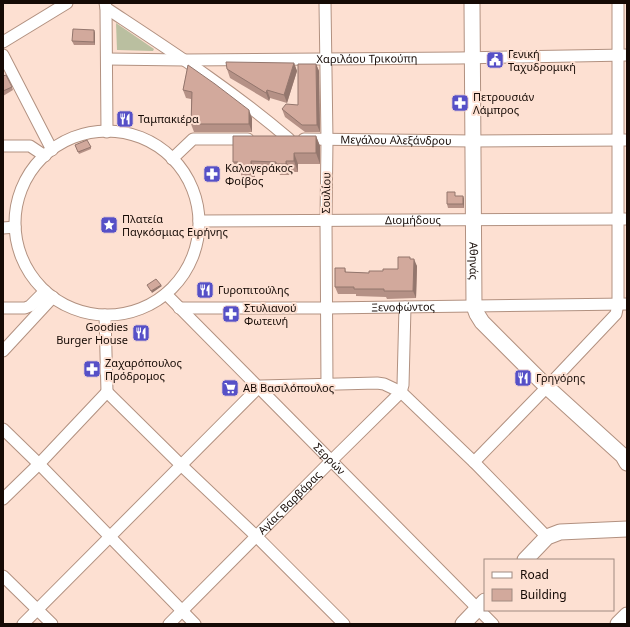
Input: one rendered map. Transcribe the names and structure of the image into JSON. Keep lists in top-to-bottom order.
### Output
{
  "streets": {
    "main road": ["Αθηνάς"],
    "street": [
      "Χαριλάου Τρικούπη",
      "Μεγάλου Αλεξάνδρου",
      "Σουλίου",
      "Διομήδους",
      "Ξενοφώντος",
      "Σερρών",
      "Αγίας Βαρβάρας"
    ]
  },
  "crossings": [
    ["Χαριλάου Τρικούπη", "Σουλίου"],
    ["Χαριλάου Τρικούπη", "Αθηνάς"],
    ["Μεγάλου Αλεξάνδρου", "Σουλίου"],
    ["Μεγάλου Αλεξάνδρου", "Αθηνάς"],
    ["Σουλίου", "Διομήδους"],
    ["Σουλίου", "Ξενοφώντος"],
    ["Διομήδους", "Αθηνάς"],
    ["Αθηνάς", "Ξενοφώντος"],
    ["Ξενοφώντος", "Σερρών"],
    ["Σερρών", "Αγίας Βαρβάρας"]
  ],
  "places": {
    "public building": ["Γενική Ταχυδρομική"],
    "pharmacy": [
      "Πετρουσιάν Λάμπρος",
      "Καλογεράκος Φοίβος",
      "Στυλιανού Φωτεινή",
      "Ζαχαρόπουλος Πρόδρομος"
    ],
    "restaurant": [
      "Ταμπακιέρα",
      "Γυροπιτούλης",
      "Goodies Burger House",
      "Γρηγόρης"
    ],
    "place": ["Πλατεία Παγκόσμιας Ειρήνης"],
    "supermarket": ["ΑΒ Βασιλόπουλος"]
  },
  "legend": ["Road", "Building"]
}
